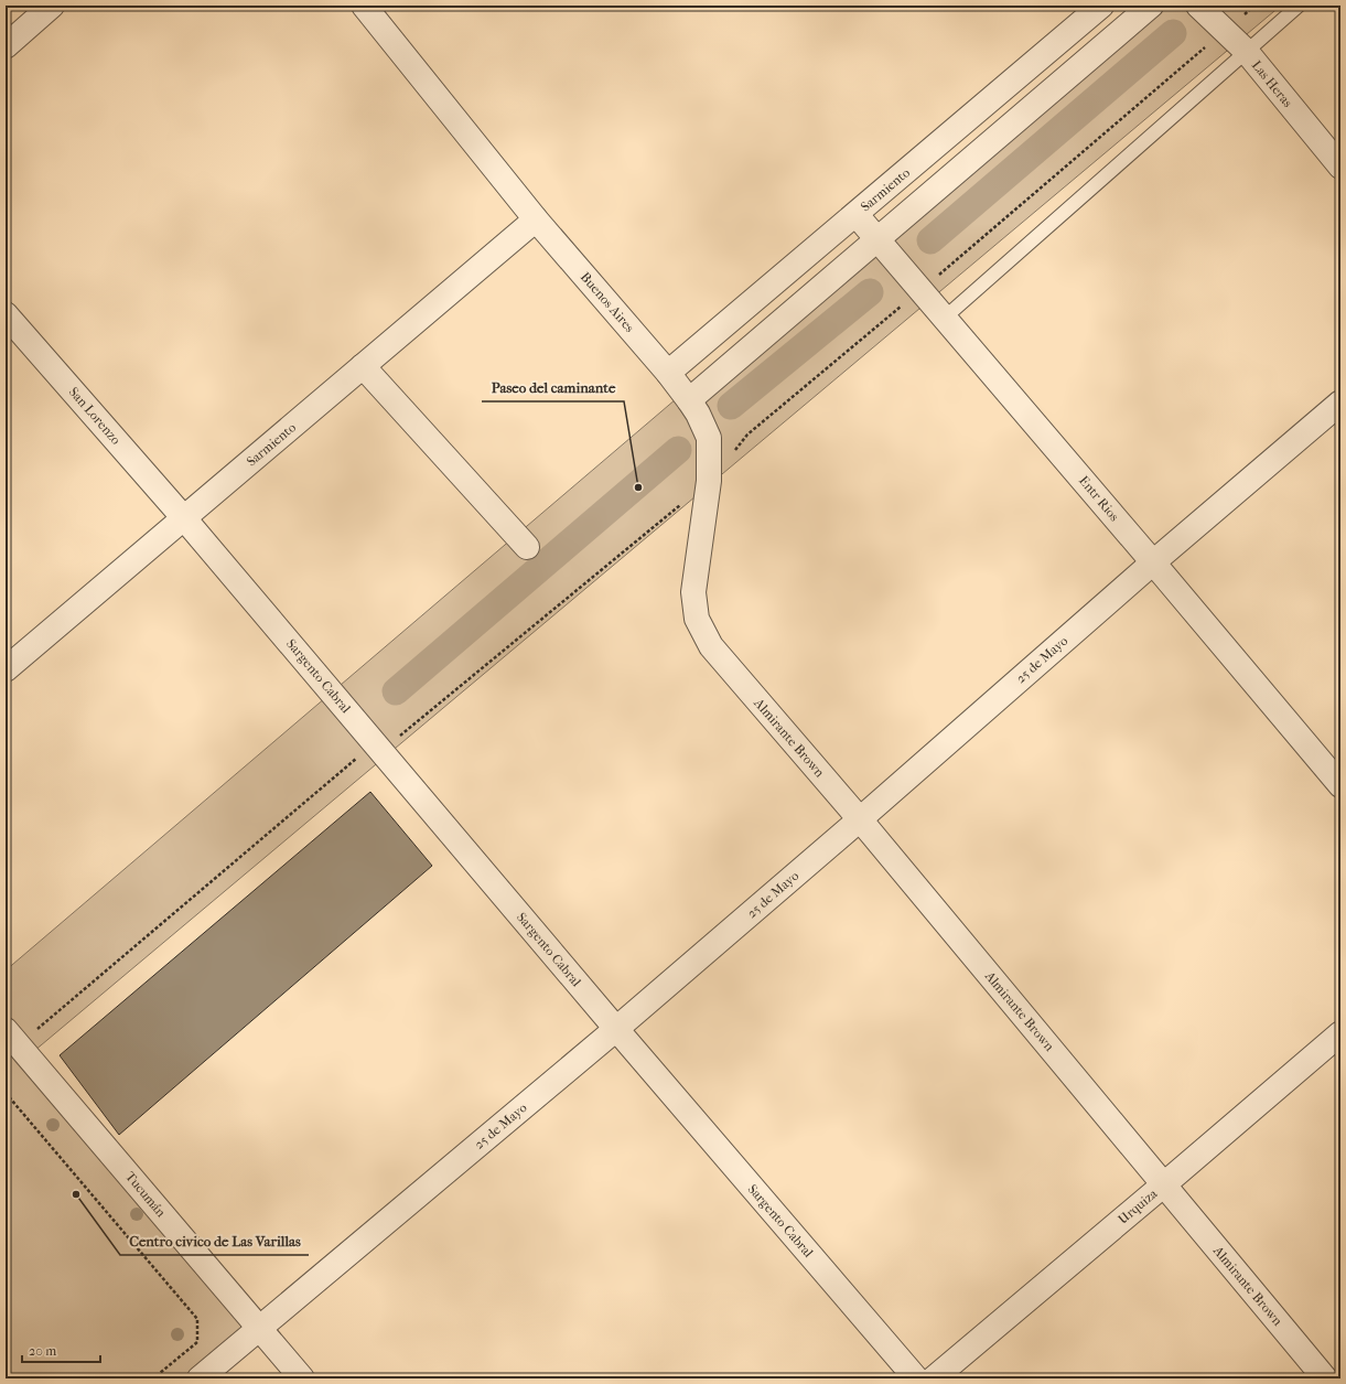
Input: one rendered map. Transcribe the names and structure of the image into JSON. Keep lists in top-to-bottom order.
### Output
{
  "streets": {
    "street": [
      "Las Heras",
      "Sarmiento",
      "Buenos Aires",
      "San Lorenzo",
      "Entr Rios",
      "25 de Mayo",
      "Sargento Cabral",
      "Almirante Brown",
      "Tucumán",
      "Urquiza"
    ]
  },
  "crossings": [
    ["Sarmiento", "Buenos Aires"],
    ["Sarmiento", "San Lorenzo"],
    ["Sarmiento", "Entr Rios"],
    ["Sarmiento", "Sargento Cabral"],
    ["Buenos Aires", "Almirante Brown"],
    ["San Lorenzo", "Sargento Cabral"],
    ["Entr Rios", "25 de Mayo"],
    ["25 de Mayo", "Sargento Cabral"],
    ["25 de Mayo", "Almirante Brown"],
    ["25 de Mayo", "Tucumán"],
    ["Almirante Brown", "Urquiza"]
  ],
  "places": ["Paseo del caminante", "Centro civico de Las Varillas"],
  "scale_bar": "20 m"
}
